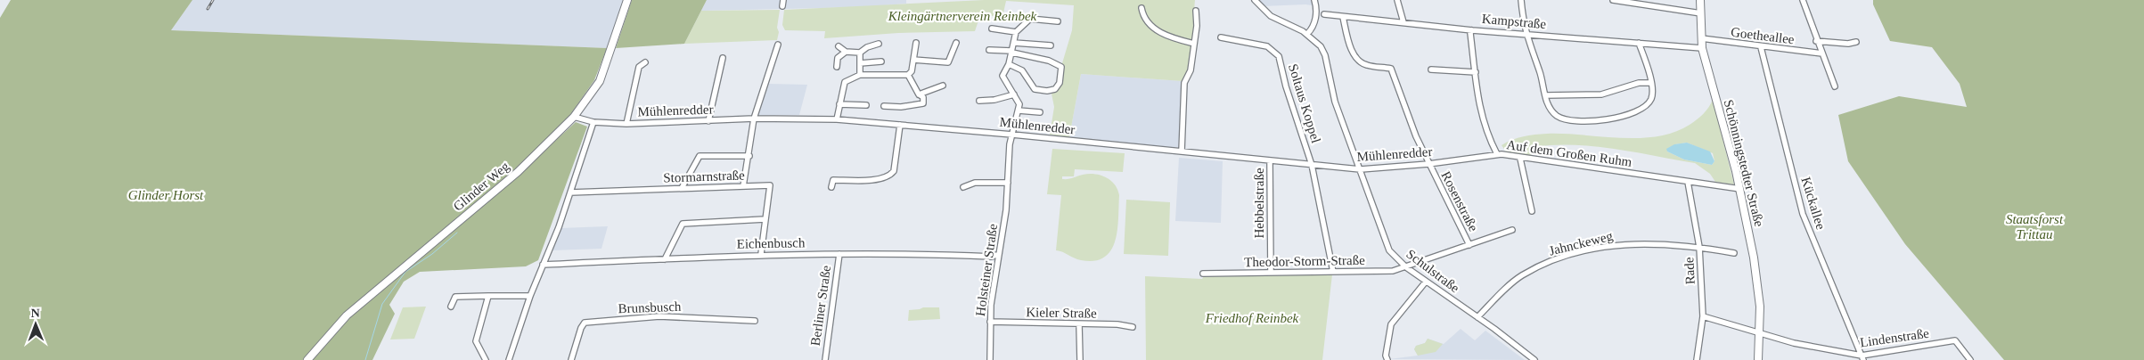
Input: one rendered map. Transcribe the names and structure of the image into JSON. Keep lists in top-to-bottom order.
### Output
{
  "streets": {
    "main road": ["Schönningstedter Straße", "Glinder Weg"],
    "street": [
      "Kampstraße",
      "Goetheallee",
      "Soltaus Koppel",
      "Mühlenredder",
      "Auf dem Großen Ruhm",
      "Stormarnstraße",
      "Rosenstraße",
      "Hebbelstraße",
      "Kückallee",
      "Eichenbusch",
      "Jahnckeweg",
      "Theodor-Storm-Straße",
      "Holsteiner Straße",
      "Schulstraße",
      "Rade",
      "Berliner Straße",
      "Brunsbusch",
      "Kieler Straße",
      "Lindenstraße"
    ]
  },
  "crossings": [
    ["Kampstraße", "Auf dem Großen Ruhm"],
    ["Kampstraße", "Schönningstedter Straße"],
    ["Kampstraße", "Rosenstraße"],
    ["Goetheallee", "Schönningstedter Straße"],
    ["Goetheallee", "Kückallee"],
    ["Soltaus Koppel", "Mühlenredder"],
    ["Soltaus Koppel", "Theodor-Storm-Straße"],
    ["Mühlenredder", "Auf dem Großen Ruhm"],
    ["Mühlenredder", "Glinder Weg"],
    ["Mühlenredder", "Rosenstraße"],
    ["Mühlenredder", "Hebbelstraße"],
    ["Mühlenredder", "Holsteiner Straße"],
    ["Mühlenredder", "Schulstraße"],
    ["Auf dem Großen Ruhm", "Schönningstedter Straße"],
    ["Auf dem Großen Ruhm", "Rade"],
    ["Schönningstedter Straße", "Lindenstraße"],
    ["Stormarnstraße", "Eichenbusch"],
    ["Rosenstraße", "Theodor-Storm-Straße"],
    ["Hebbelstraße", "Theodor-Storm-Straße"],
    ["Kückallee", "Lindenstraße"],
    ["Eichenbusch", "Holsteiner Straße"],
    ["Eichenbusch", "Berliner Straße"],
    ["Jahnckeweg", "Schulstraße"],
    ["Jahnckeweg", "Rade"],
    ["Theodor-Storm-Straße", "Schulstraße"],
    ["Holsteiner Straße", "Kieler Straße"],
    ["Rade", "Lindenstraße"]
  ],
  "parks": [
    "Kleingärtnerverein Reinbek",
    "Glinder Horst",
    "Staatsforst Trittau",
    "Friedhof Reinbek"
  ],
  "north": "top"
}
